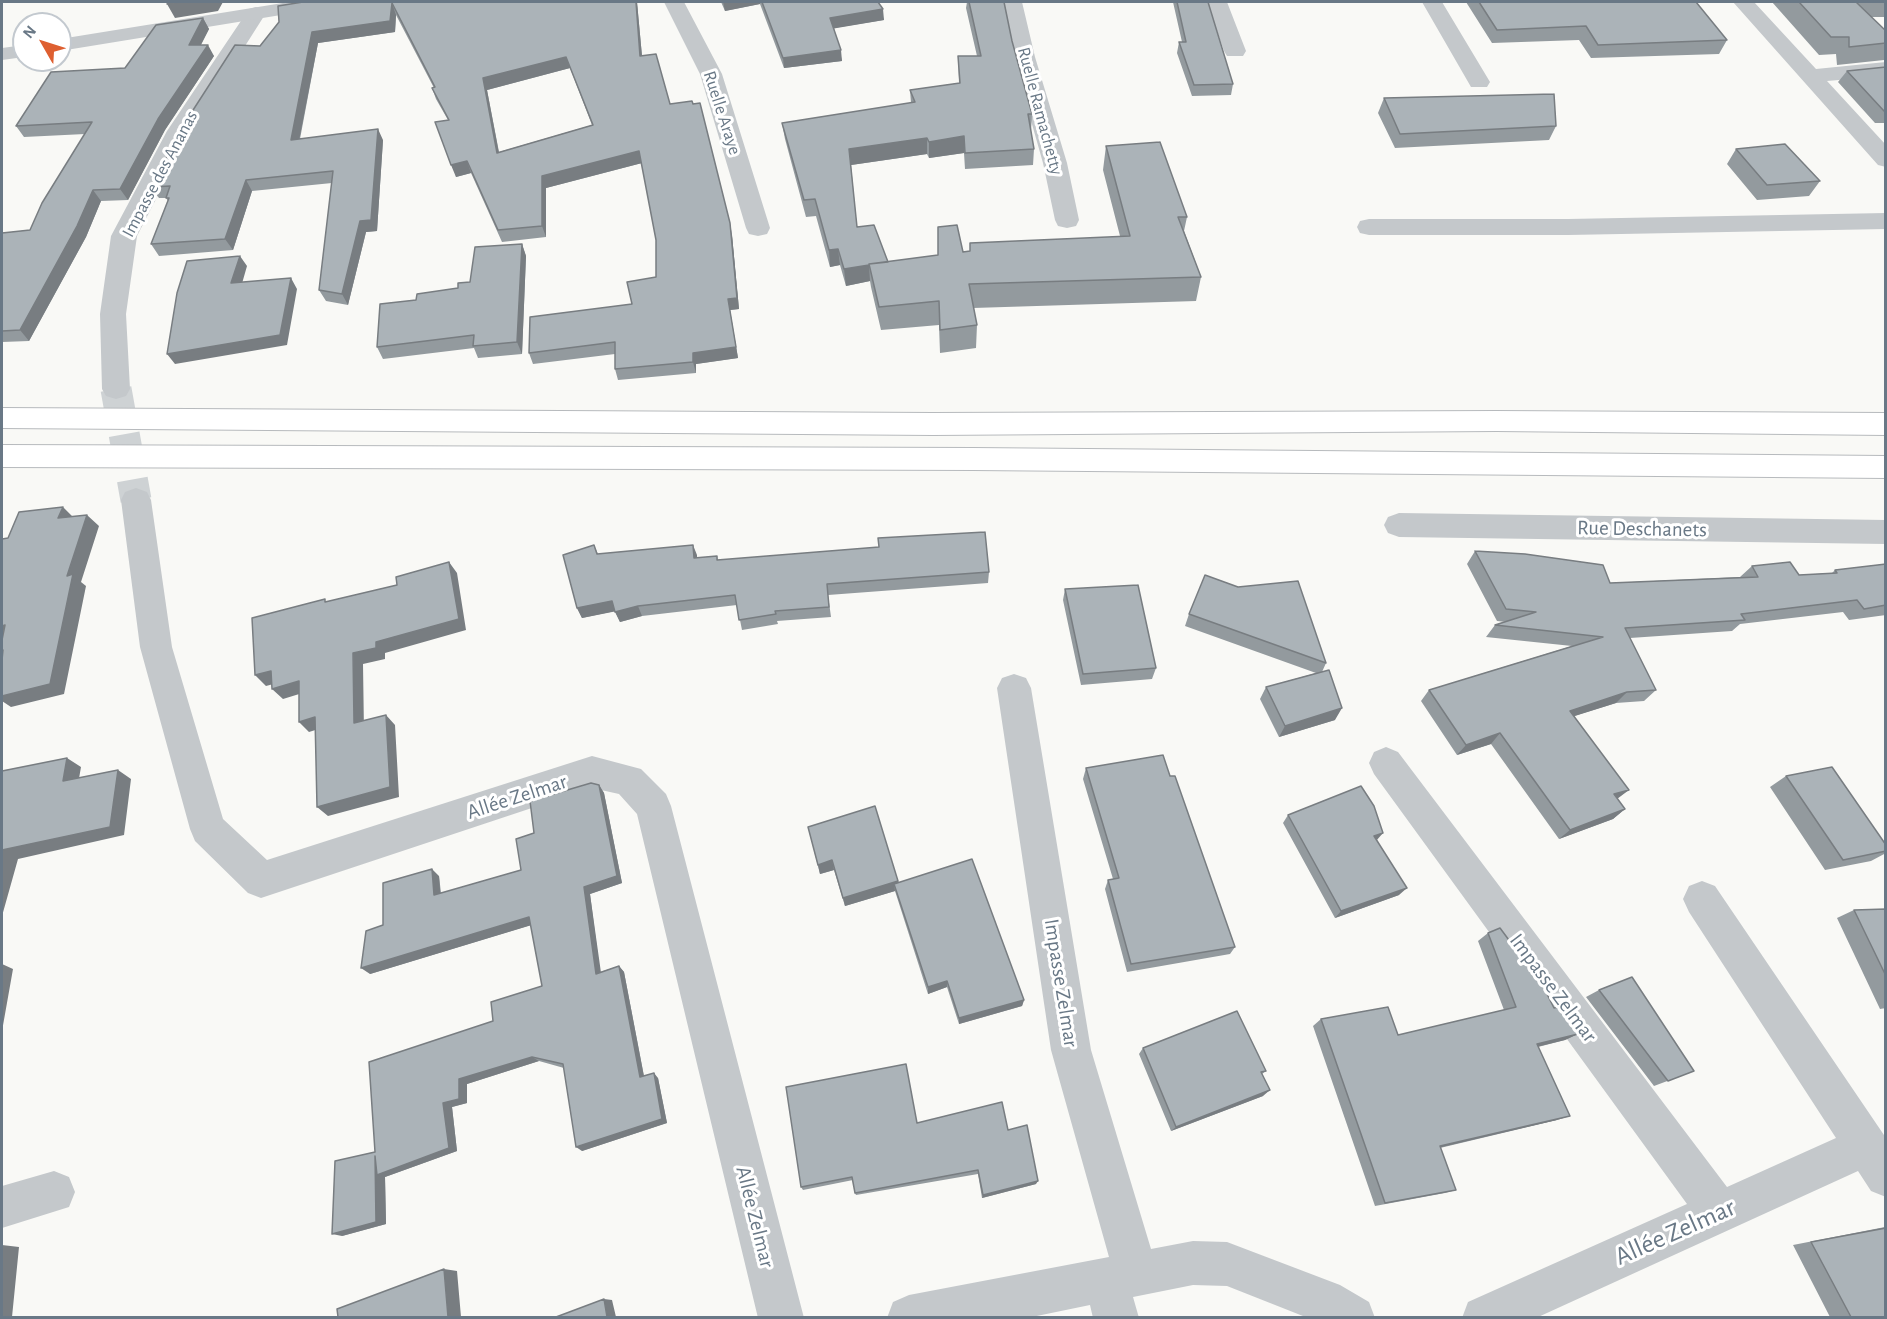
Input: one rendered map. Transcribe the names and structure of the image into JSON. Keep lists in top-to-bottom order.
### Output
{
  "streets": {
    "street": [
      "Ruelle Ramachetty",
      "Ruelle Araye",
      "Impasse des Ananas",
      "Rue Deschanets",
      "Allée Zelmar",
      "Impasse Zelmar"
    ]
  },
  "crossings": [
    ["Allée Zelmar", "Impasse Zelmar"]
  ],
  "north": "top left"
}
